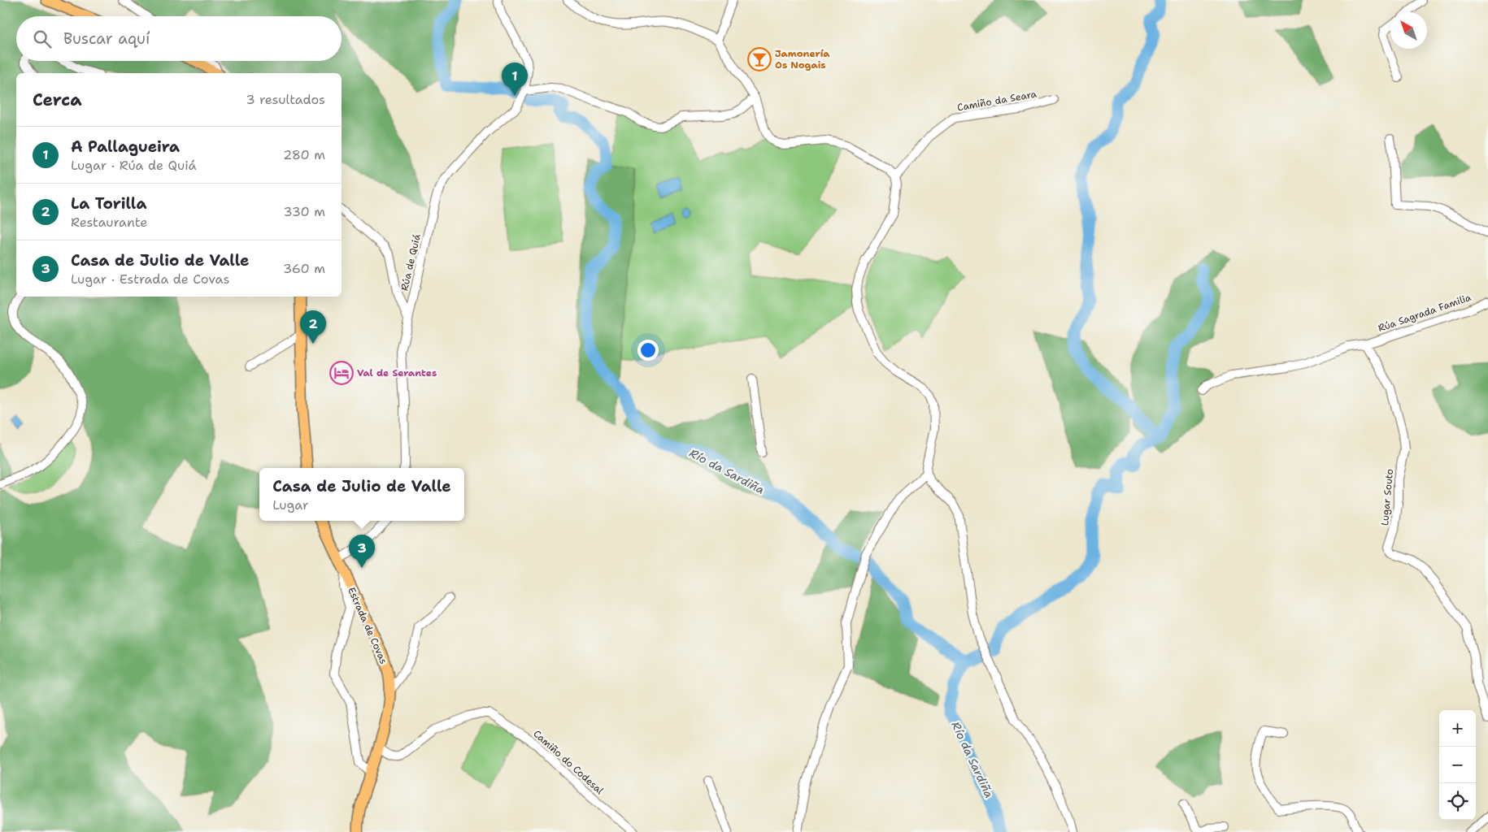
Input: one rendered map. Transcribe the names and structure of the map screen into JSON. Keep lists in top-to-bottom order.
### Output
{
  "streets": {
    "main road": ["Estrada de Covas"],
    "street": [
      "Camiño da Seara",
      "Rúa de Quiá",
      "Rúa Sagrada Familia",
      "Lugar Souto",
      "Camiño do Codesal"
    ]
  },
  "crossings": [
    ["Rúa Sagrada Familia", "Lugar Souto"],
    ["Estrada de Covas", "Camiño do Codesal"]
  ],
  "water": ["Río da Sardiña"],
  "places": {
    "bar": ["Jamonería Os Nogais"],
    "hotel": ["Val de Serantes"]
  },
  "north": "top left",
  "page": {
    "search": "Buscar aquí",
    "pins": ["1", "2", "3"],
    "heading": ["Cerca", "3 resultados"],
    "list": [
      {
        "mark": "1",
        "name": "A Pallagueira",
        "note": "Lugar · Rúa de Quiá",
        "value": "280 m"
      },
      {
        "mark": "2",
        "name": "La Torilla",
        "note": "Restaurante",
        "value": "330 m"
      },
      {
        "mark": "3",
        "name": "Casa de Julio de Valle",
        "note": "Lugar · Estrada de Covas",
        "value": "360 m"
      }
    ],
    "popup": ["Casa de Julio de Valle", "Lugar"],
    "map_buttons": ["+", "−"]
  }
}
